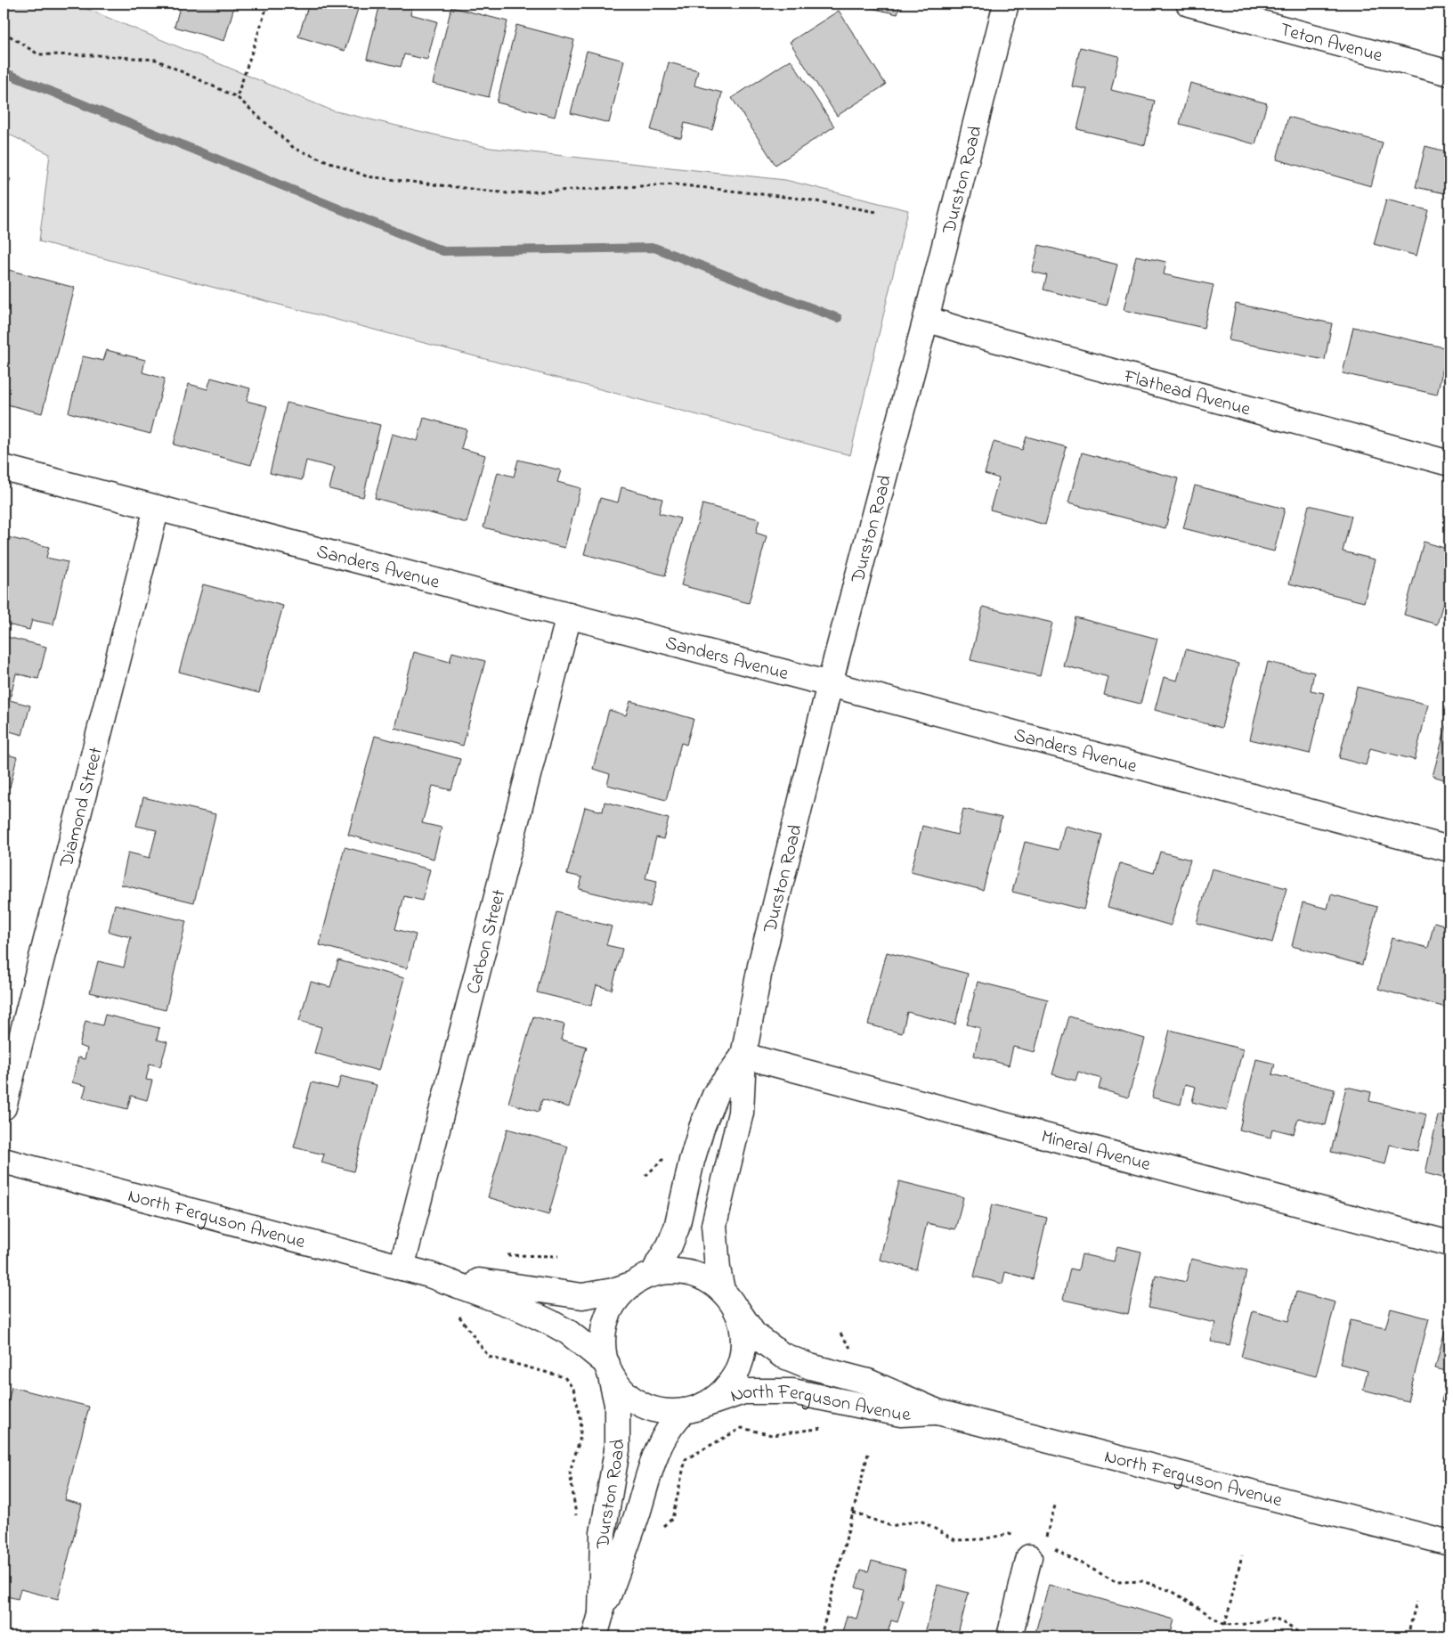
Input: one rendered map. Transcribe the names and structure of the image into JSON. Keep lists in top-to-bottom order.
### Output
{
  "streets": {
    "street": [
      "Teton Avenue",
      "Durston Road",
      "Flathead Avenue",
      "Sanders Avenue",
      "Diamond Street",
      "Carbon Street",
      "Mineral Avenue",
      "North Ferguson Avenue"
    ]
  },
  "crossings": [
    ["Durston Road", "Flathead Avenue"],
    ["Durston Road", "Sanders Avenue"],
    ["Durston Road", "Mineral Avenue"],
    ["Durston Road", "North Ferguson Avenue"],
    ["Sanders Avenue", "Diamond Street"],
    ["Sanders Avenue", "Carbon Street"],
    ["Carbon Street", "North Ferguson Avenue"]
  ]
}
